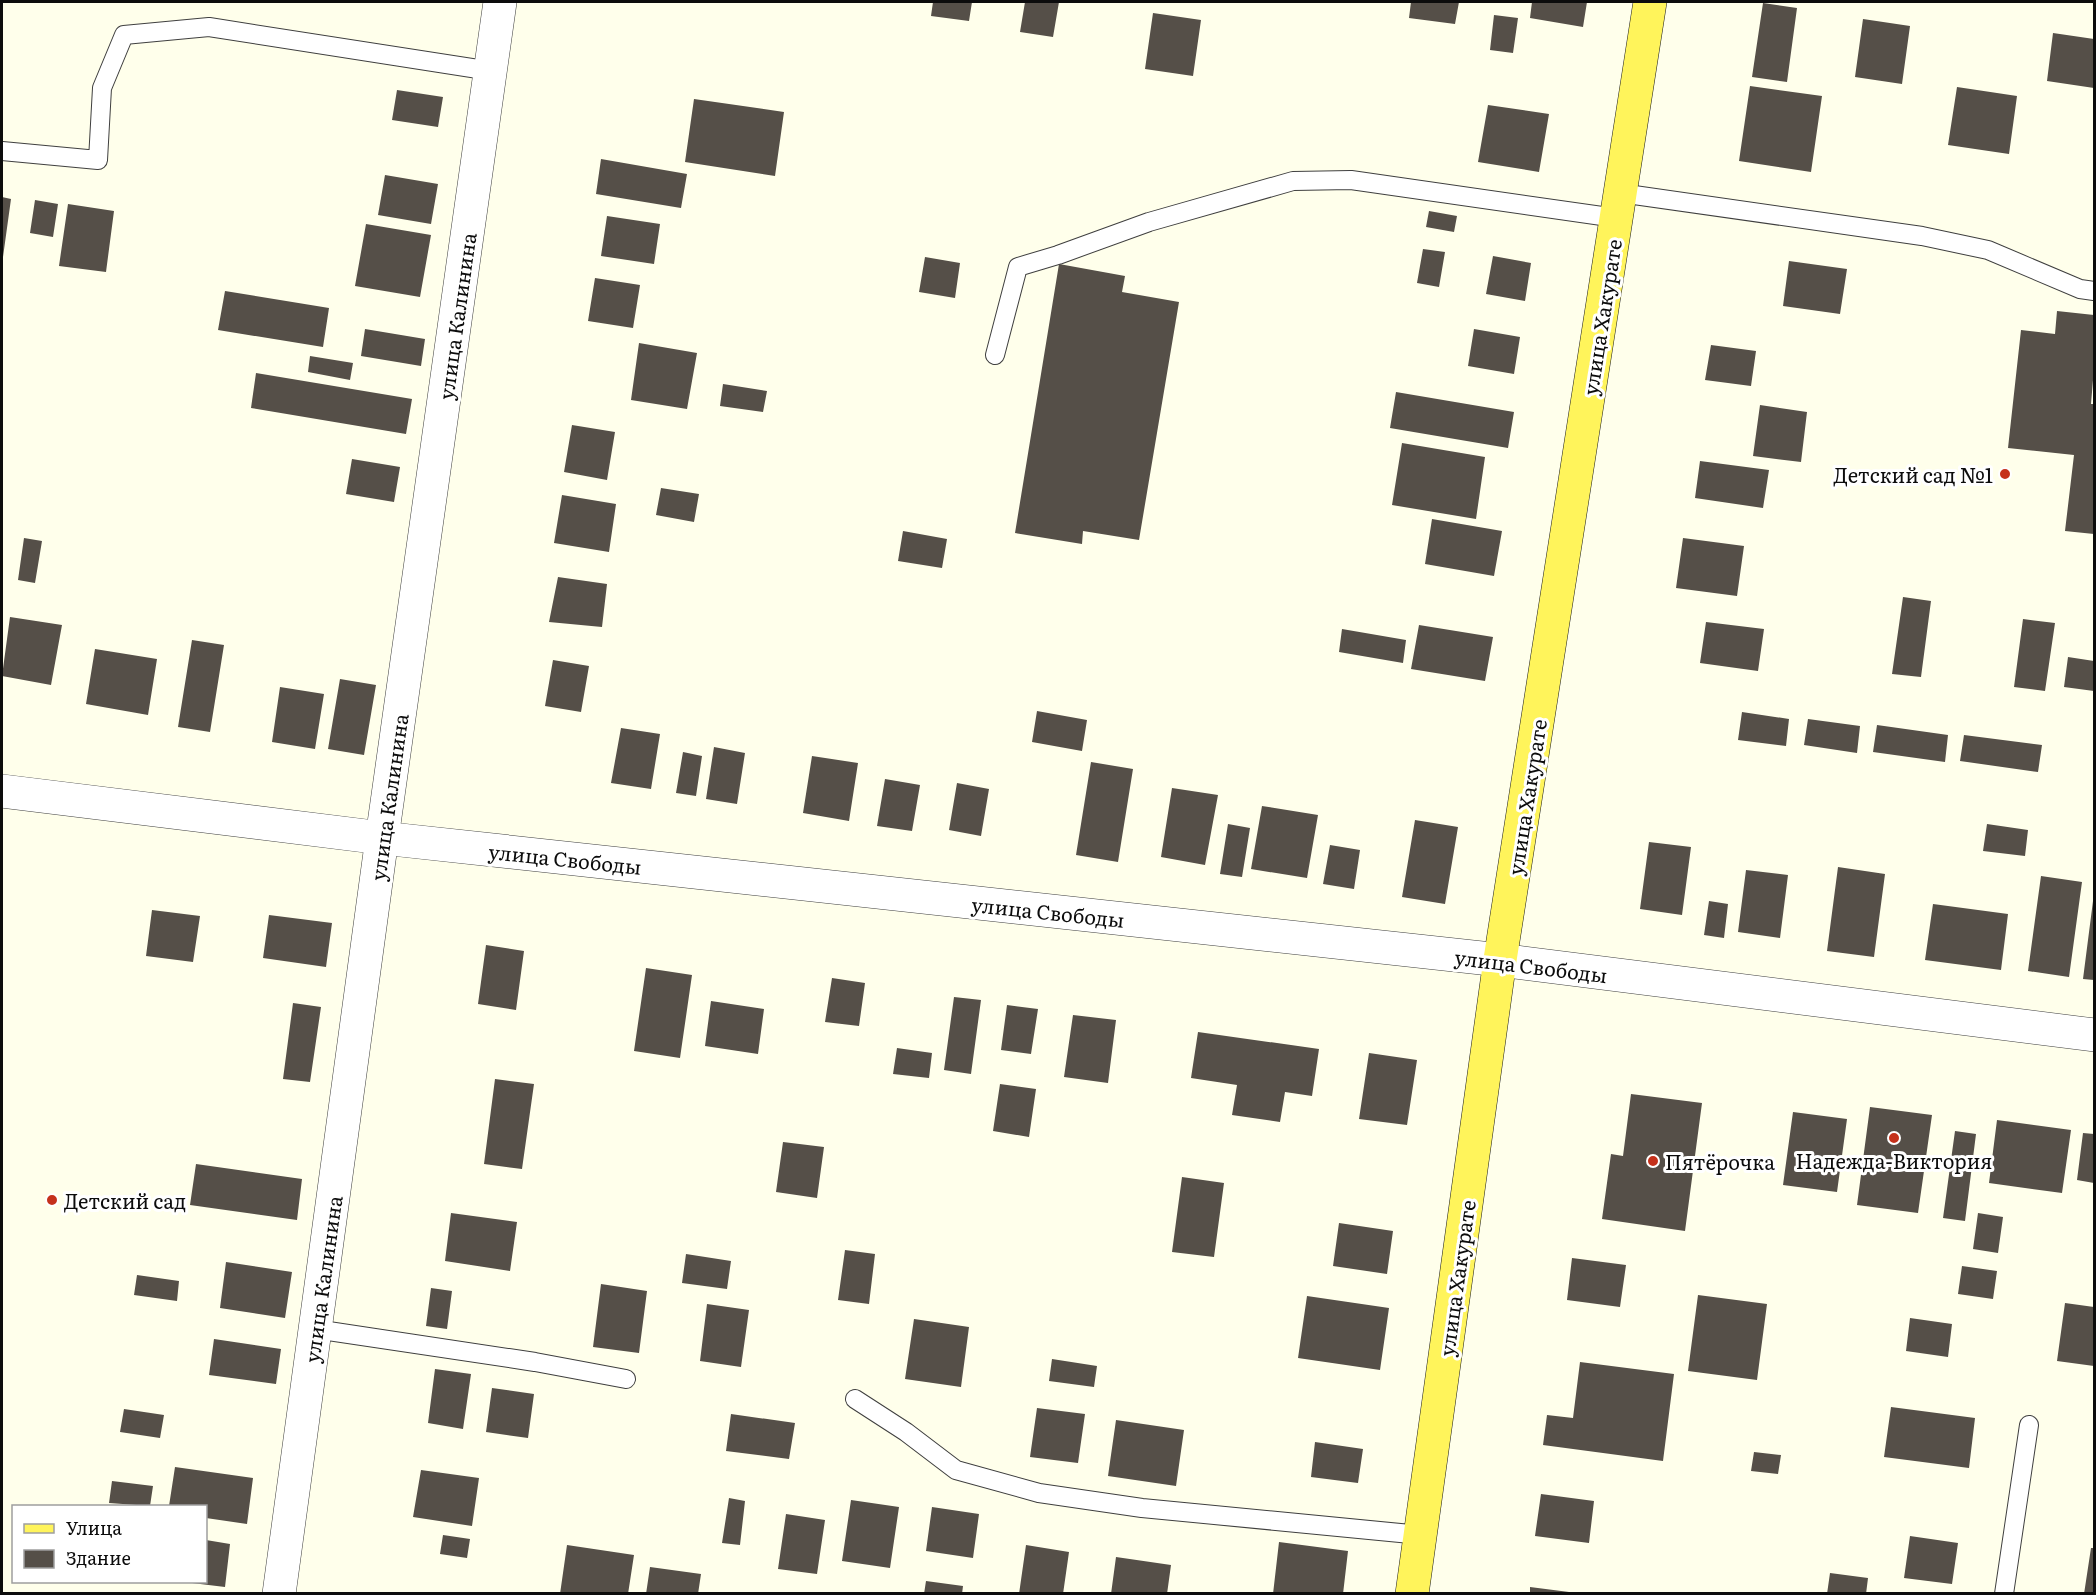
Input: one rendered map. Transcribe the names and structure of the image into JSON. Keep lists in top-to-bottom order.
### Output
{
  "streets": {
    "main road": ["улица Хакурате"],
    "street": ["улица Калинина", "улица Свободы"]
  },
  "crossings": [
    ["улица Калинина", "улица Свободы"],
    ["улица Хакурате", "улица Свободы"]
  ],
  "places": [
    "Детский сад №1",
    "Надежда-Виктория",
    "Пятёрочка",
    "Детский сад"
  ],
  "legend": ["Улица", "Здание"]
}
